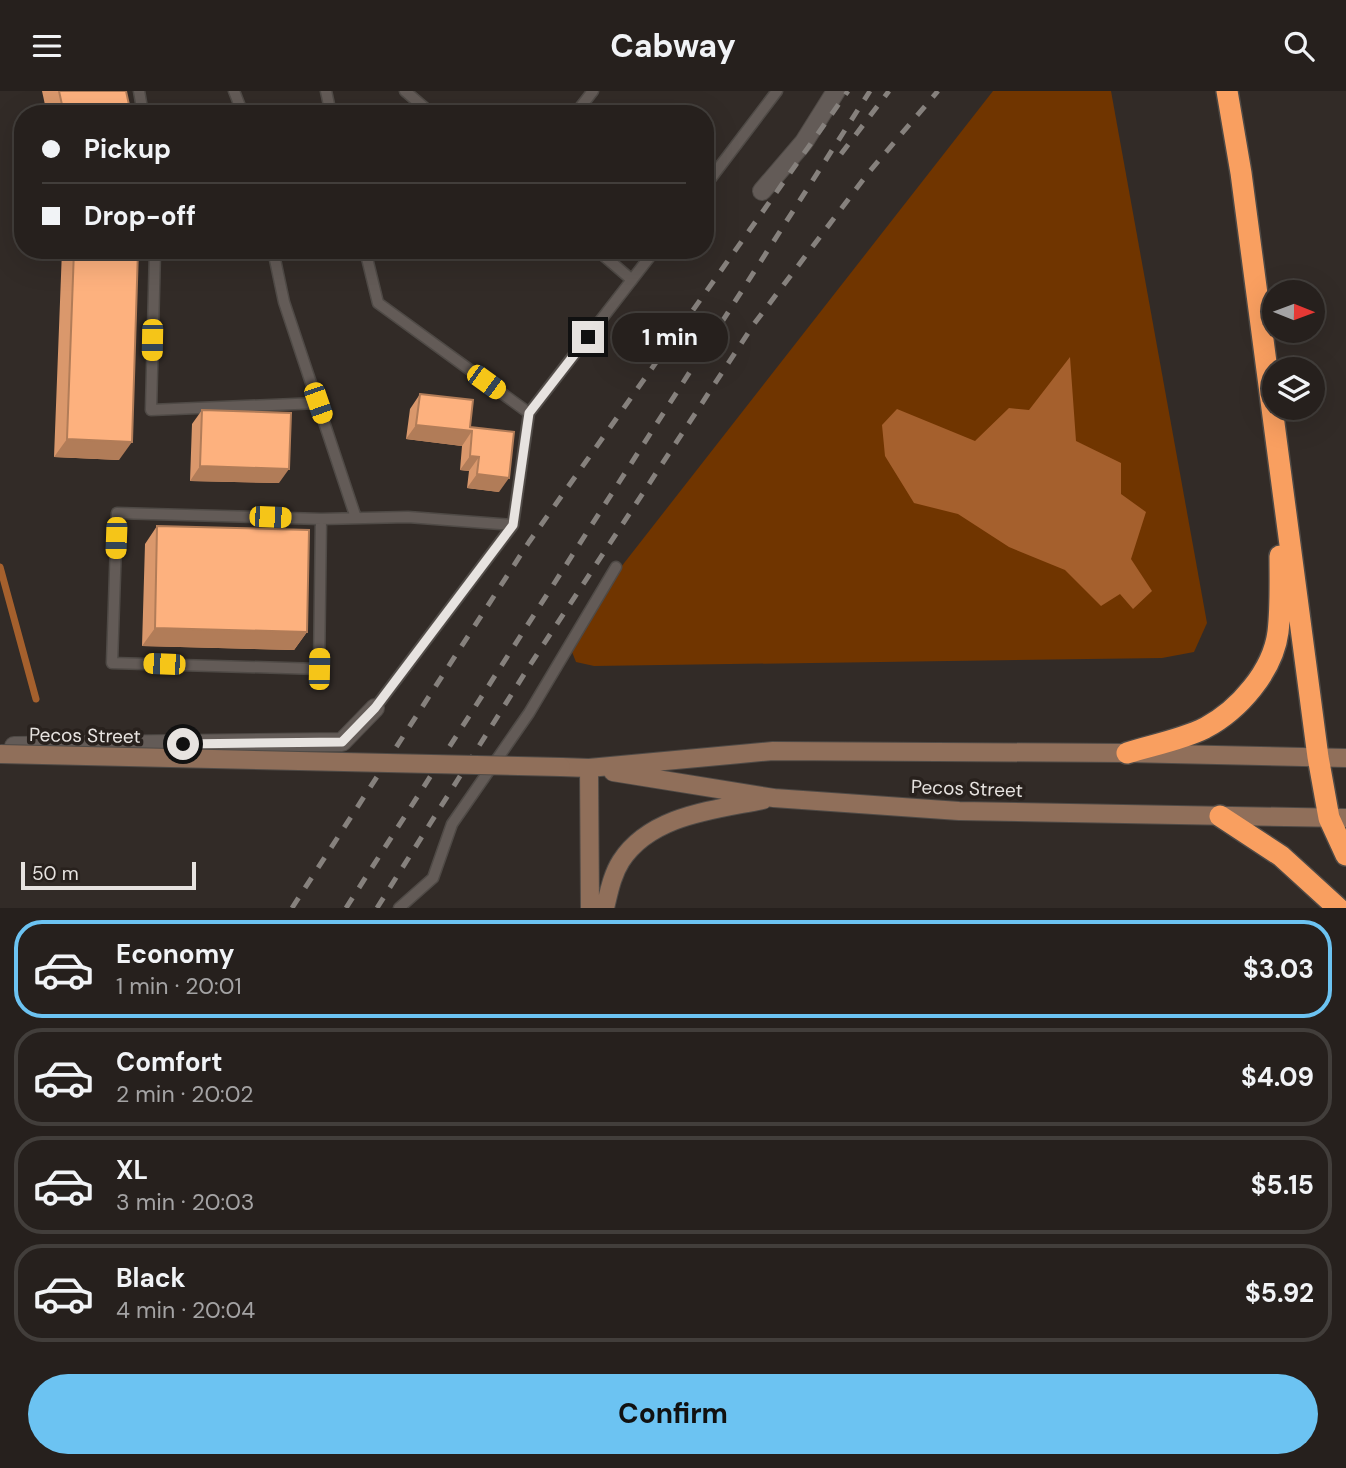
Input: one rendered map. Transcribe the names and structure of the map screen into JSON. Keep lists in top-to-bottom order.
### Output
{
  "streets": {
    "main road": ["Pecos Street"]
  },
  "scale_bar": "50 m",
  "north": "right",
  "page": {
    "header": "Cabway",
    "banner": ["Pickup", "Drop-off"],
    "bubble": "1 min",
    "scale": "50 m",
    "list": [
      {
        "name": "Economy",
        "note": "1 min · 20:01",
        "value": "$3.03"
      },
      {
        "name": "Comfort",
        "note": "2 min · 20:02",
        "value": "$4.09"
      },
      {
        "name": "XL",
        "note": "3 min · 20:03",
        "value": "$5.15"
      },
      {
        "name": "Black",
        "note": "4 min · 20:04",
        "value": "$5.92"
      }
    ],
    "buttons": "Confirm"
  }
}
